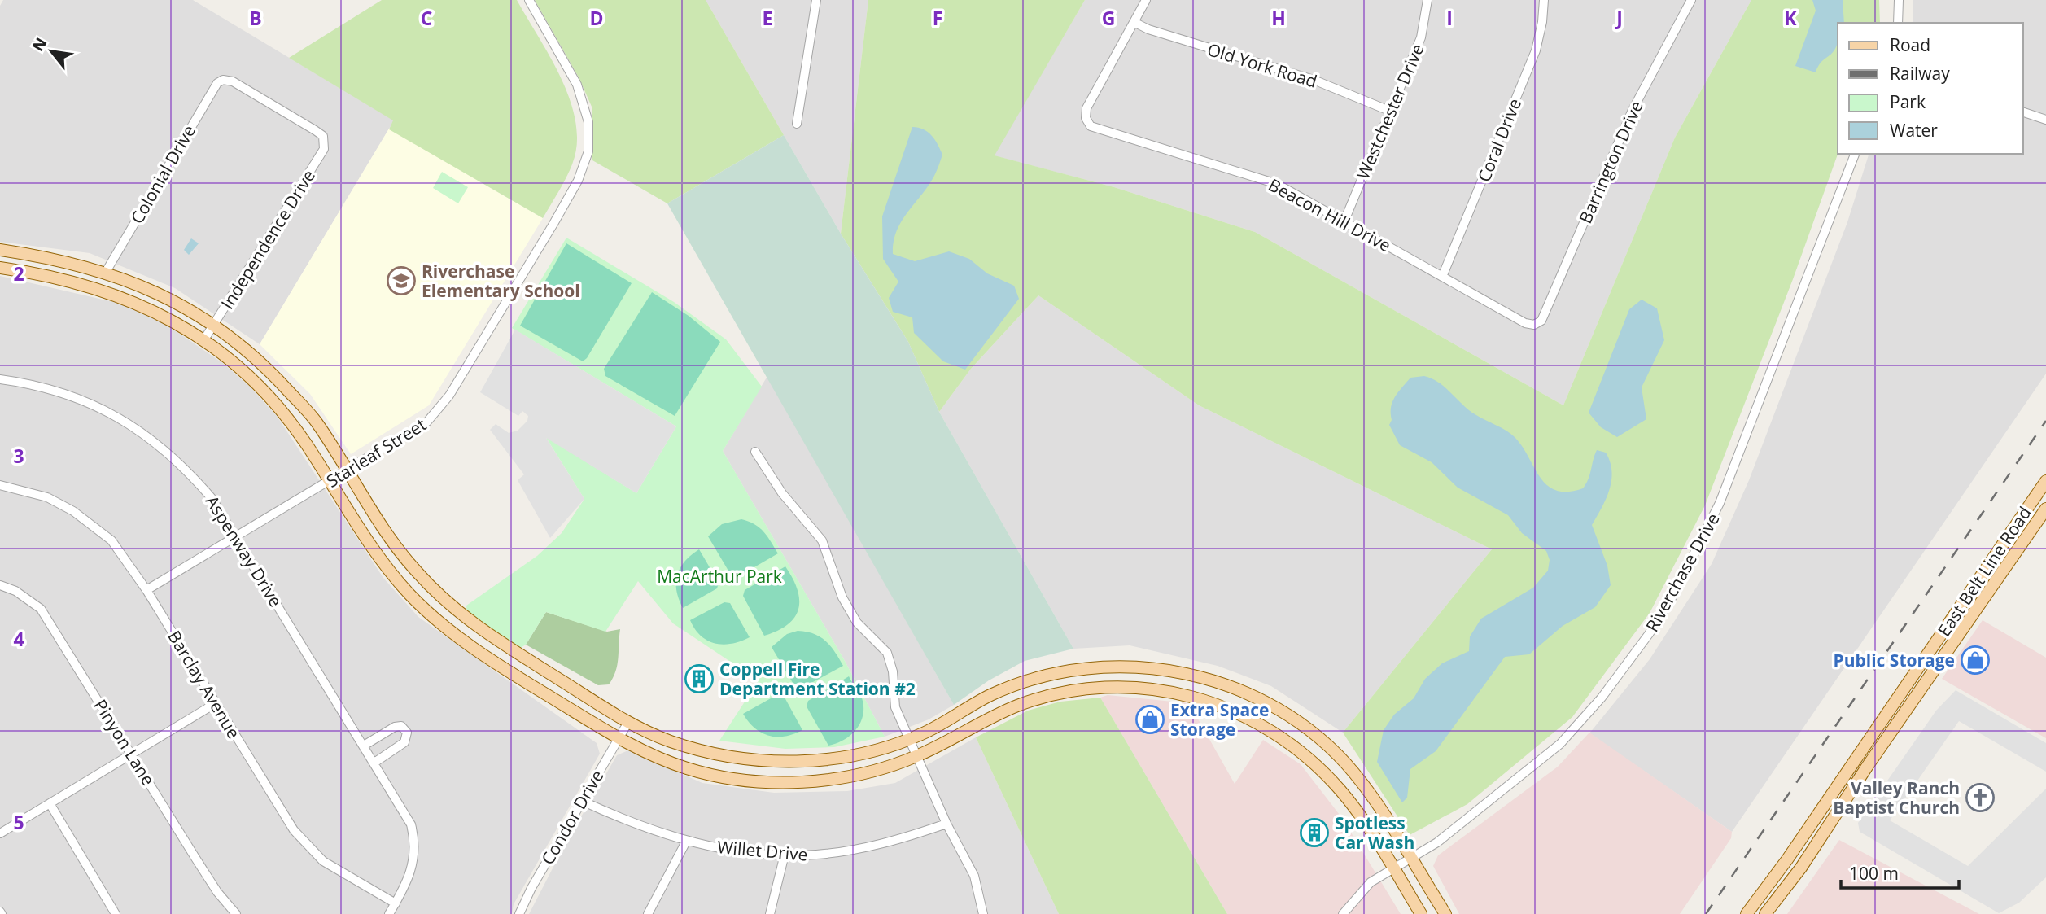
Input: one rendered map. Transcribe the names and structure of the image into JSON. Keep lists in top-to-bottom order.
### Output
{
  "streets": {
    "main road": ["East Belt Line Road"],
    "street": [
      "Old York Road",
      "Westchester Drive",
      "Coral Drive",
      "Barrington Drive",
      "Colonial Drive",
      "Beacon Hill Drive",
      "Independence Drive",
      "Starleaf Street",
      "Aspenway Drive",
      "Riverchase Drive",
      "Barclay Avenue",
      "Pinyon Lane",
      "Condor Drive",
      "Willet Drive"
    ]
  },
  "crossings": [
    ["Old York Road", "Westchester Drive"],
    ["Old York Road", "Beacon Hill Drive"],
    ["Westchester Drive", "Beacon Hill Drive"],
    ["Coral Drive", "Beacon Hill Drive"],
    ["Barrington Drive", "Beacon Hill Drive"],
    ["Colonial Drive", "Independence Drive"],
    ["Starleaf Street", "Aspenway Drive"],
    ["Starleaf Street", "Barclay Avenue"],
    ["Aspenway Drive", "Barclay Avenue"],
    ["Condor Drive", "Willet Drive"]
  ],
  "parks": ["MacArthur Park"],
  "places": {
    "school or university": ["Riverchase Elementary School"],
    "shop": ["Public Storage", "Extra Space Storage"],
    "building": ["Coppell Fire Department Station #2", "Spotless Car Wash"],
    "church": ["Valley Ranch Baptist Church"]
  },
  "legend": [
    "Road",
    "Railway",
    "Park",
    "Water"
  ],
  "scale_bar": "100 m",
  "north": "top left",
  "grid": {
    "columns": [
      "B",
      "C",
      "D",
      "E",
      "F",
      "G",
      "H",
      "I",
      "J",
      "K"
    ],
    "rows": [
      "2",
      "3",
      "4",
      "5"
    ]
  }
}
